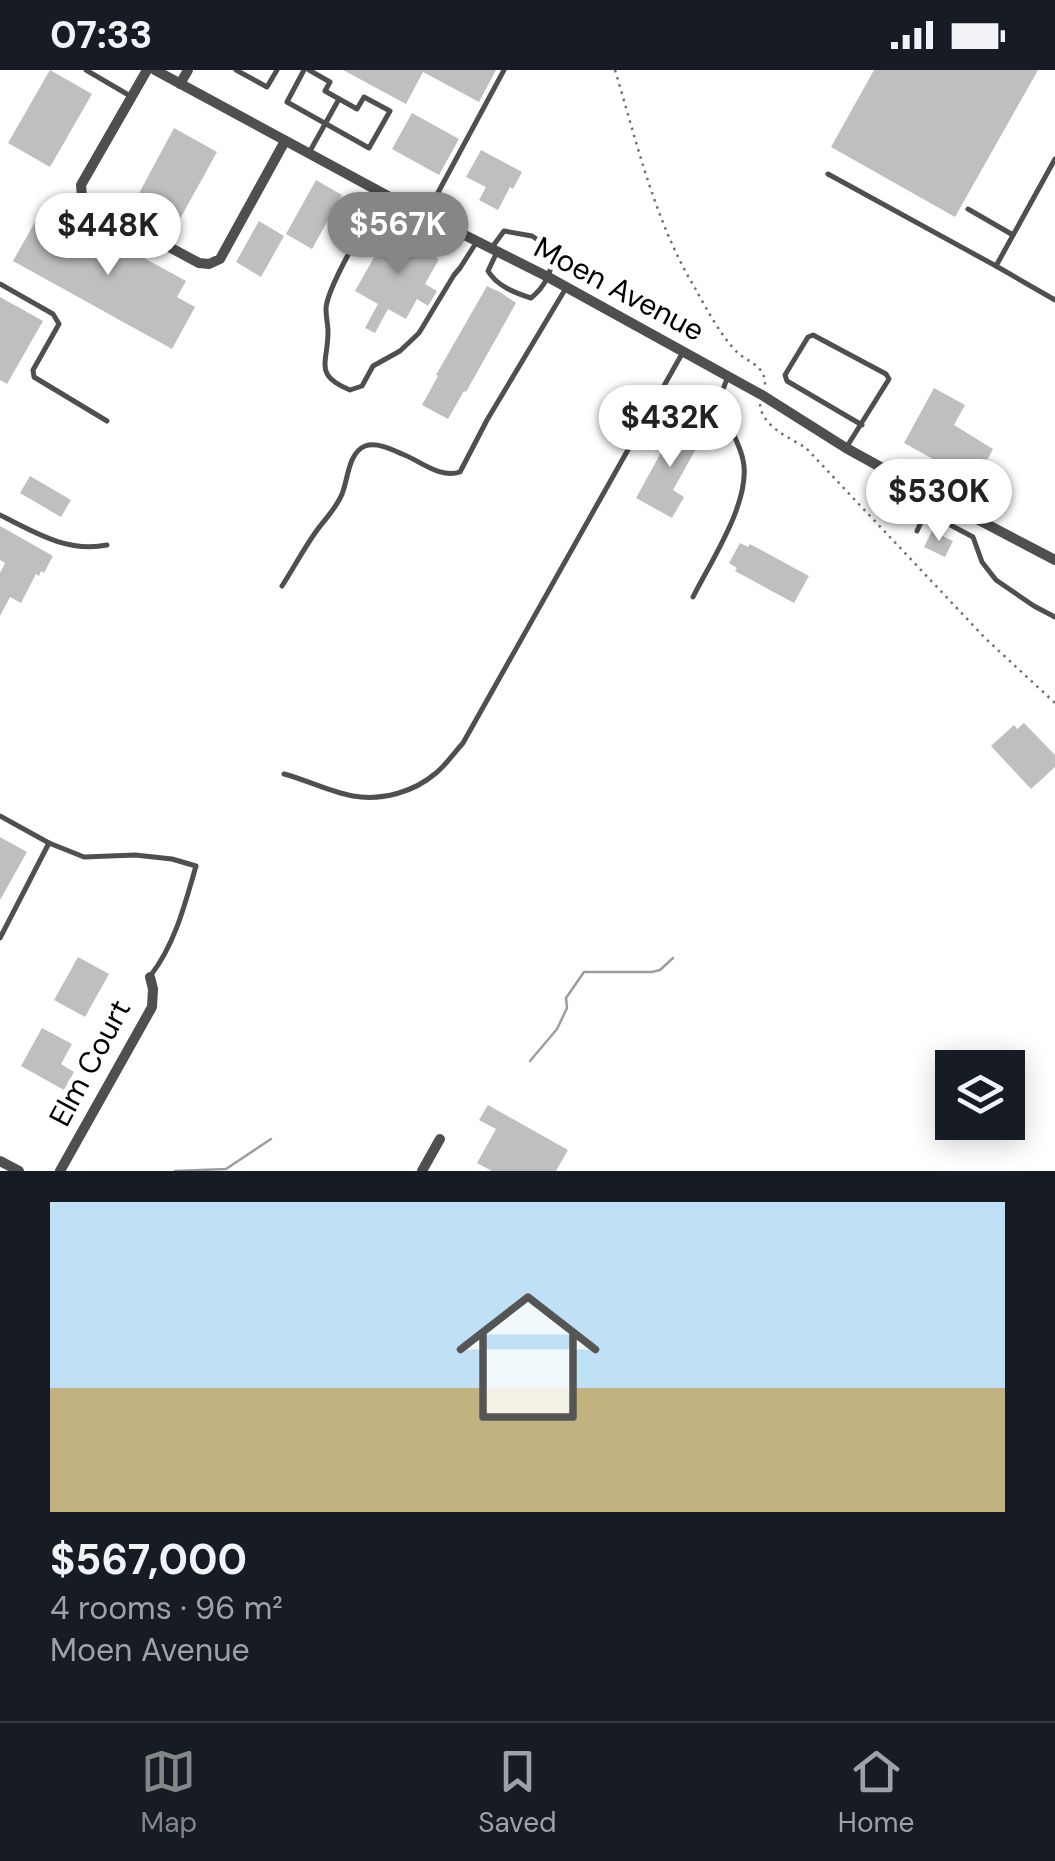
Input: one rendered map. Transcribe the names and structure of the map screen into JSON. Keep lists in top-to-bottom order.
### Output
{
  "streets": {
    "street": ["Moen Avenue", "Elm Court"]
  },
  "page": {
    "status": "07:33",
    "price": [
      "$567K",
      "$448K",
      "$432K",
      "$530K"
    ],
    "list": [
      {
        "name": "$567,000",
        "note": "4 rooms · 96 m² · Moen Avenue"
      }
    ],
    "tabs": ["Map", "Saved", "Home"]
  }
}
